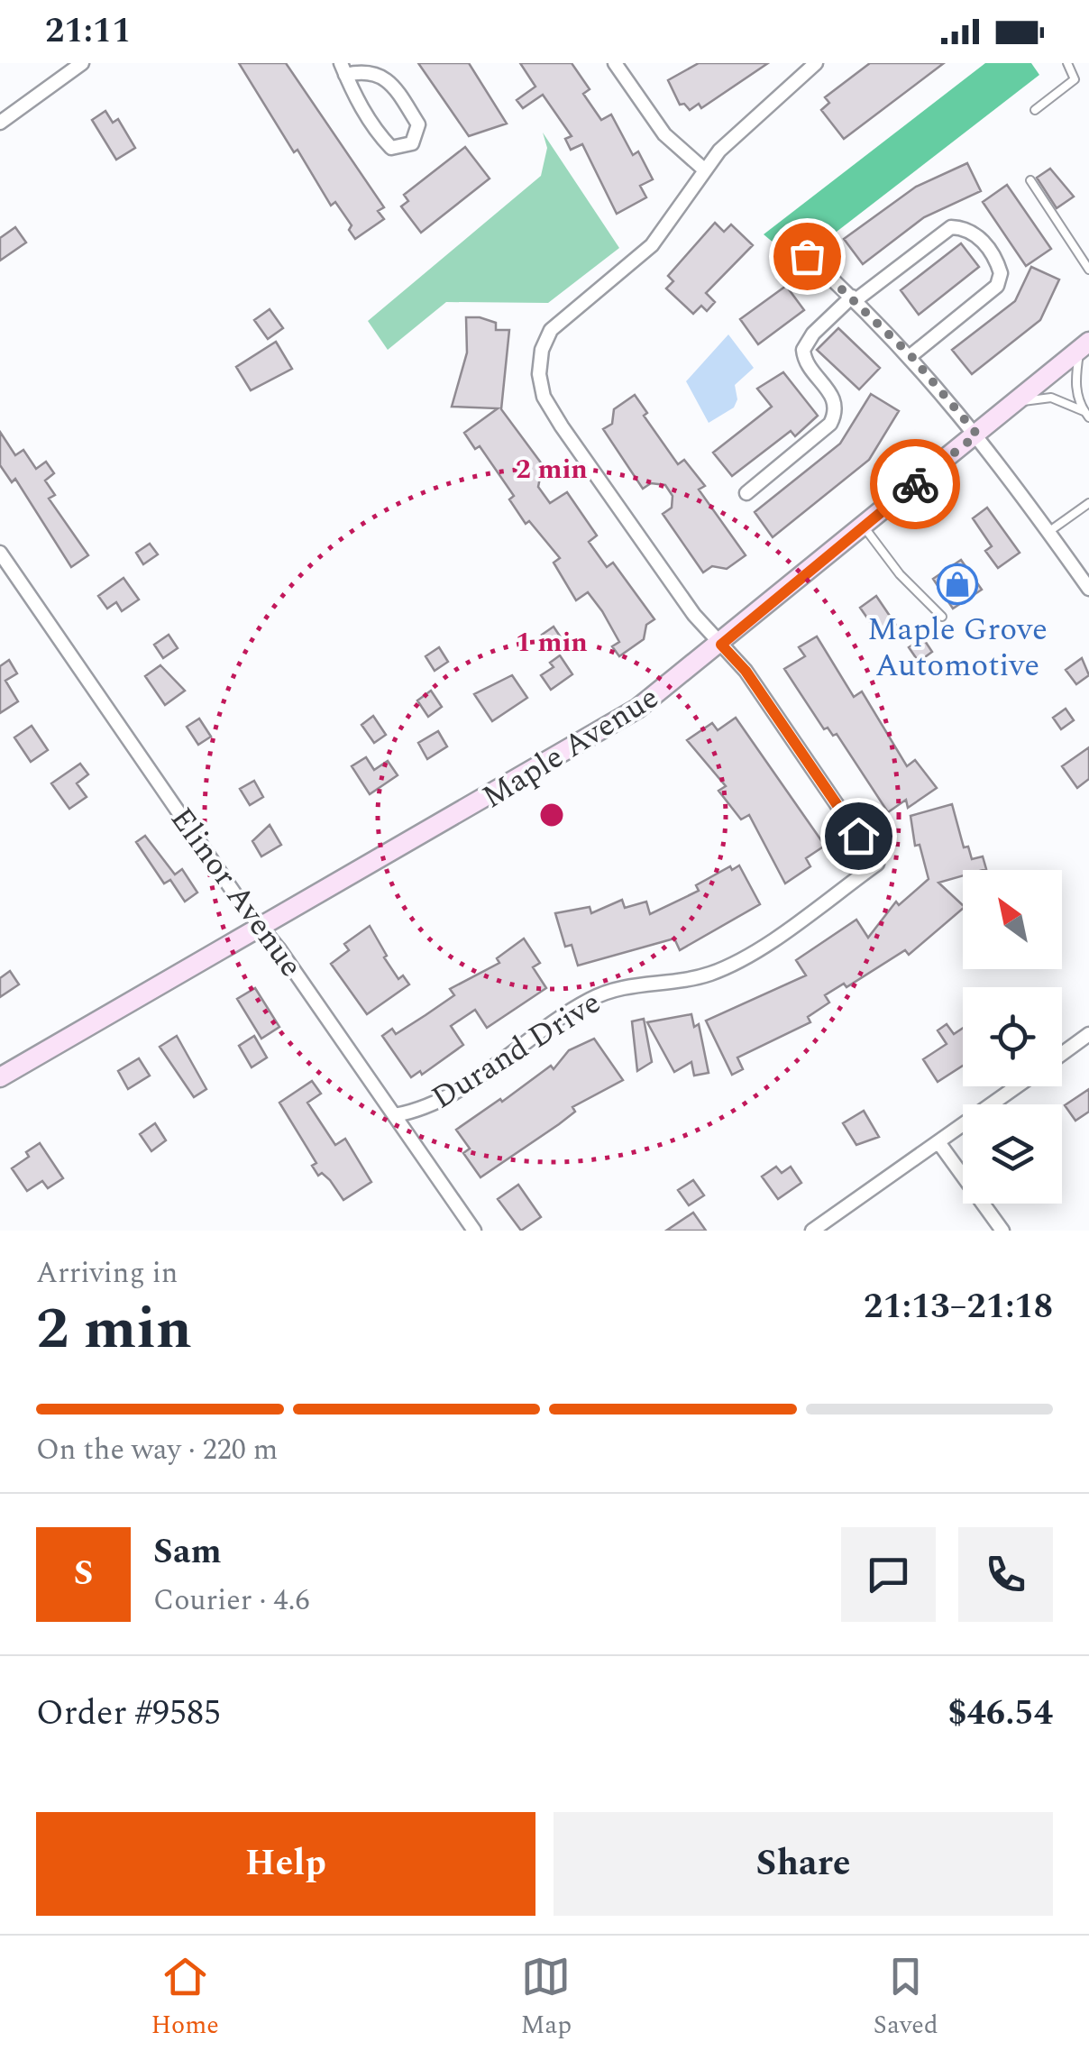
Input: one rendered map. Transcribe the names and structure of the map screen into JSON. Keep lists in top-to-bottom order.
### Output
{
  "streets": {
    "main road": ["Maple Avenue"],
    "street": ["Elinor Avenue", "Durand Drive"]
  },
  "crossings": [
    ["Maple Avenue", "Elinor Avenue"],
    ["Maple Avenue", "Durand Drive"],
    ["Elinor Avenue", "Durand Drive"]
  ],
  "places": {
    "shop": ["Maple Grove Automotive"]
  },
  "north": "top left",
  "page": {
    "status": "21:11",
    "heading": ["2 min", "Arriving in", "21:13–21:18"],
    "panel": [
      "Sam",
      "Courier · 4.6",
      "Order #9585",
      "$46.54"
    ],
    "bar": "On the way · 220 m",
    "round": "S",
    "buttons": ["Help", "Share"],
    "tabs": ["Home", "Map", "Saved"]
  },
  "rings": ["2 min", "1 min"]
}
